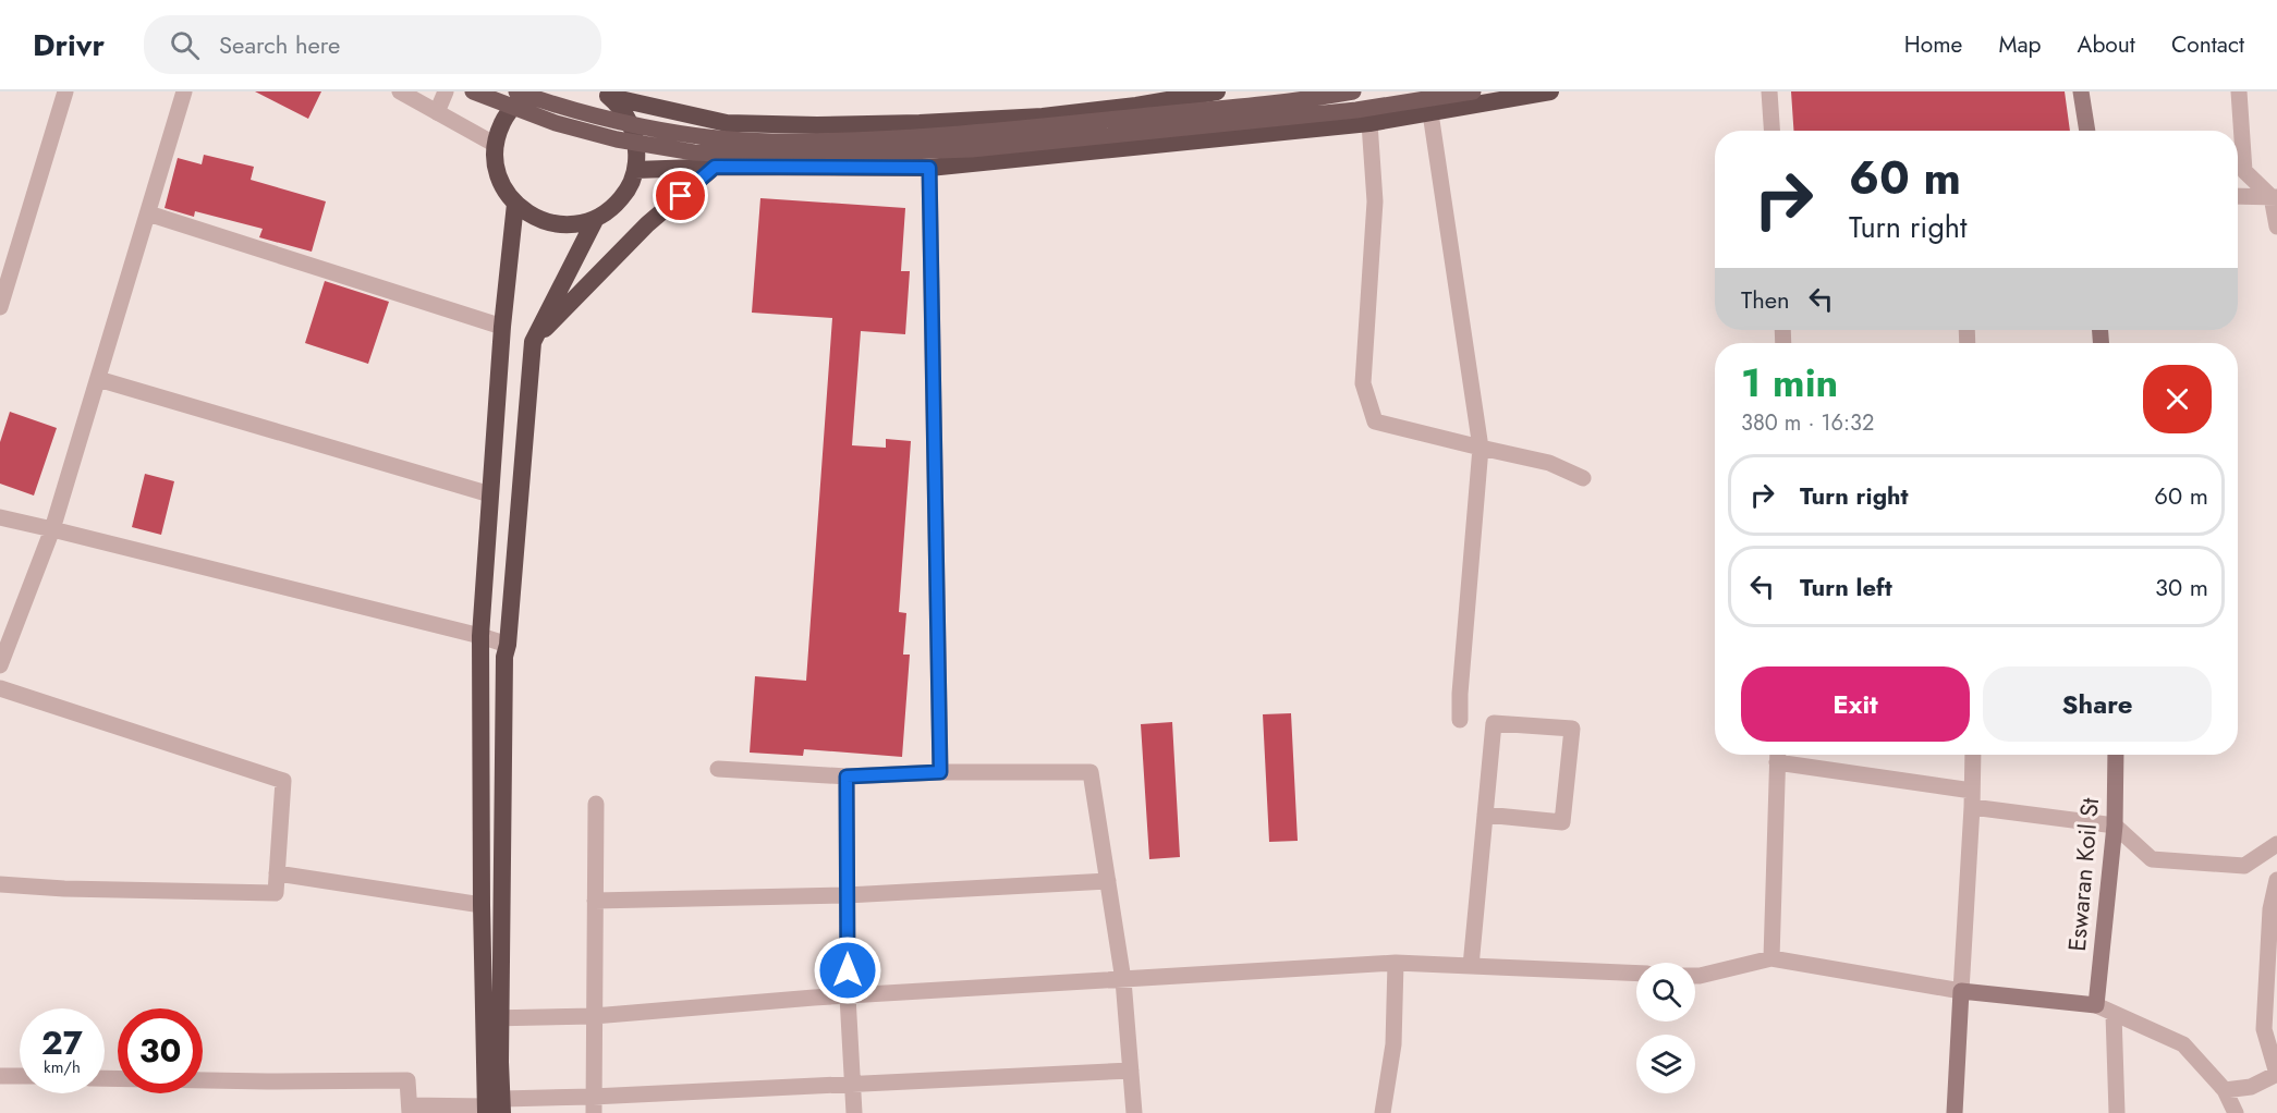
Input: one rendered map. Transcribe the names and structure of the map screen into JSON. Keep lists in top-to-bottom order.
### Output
{
  "streets": {
    "main road": ["Eswaran Koil St"]
  },
  "page": {
    "header": "Drivr",
    "search": "Search here",
    "nav": [
      "Home",
      "Map",
      "About",
      "Contact"
    ],
    "turn": ["60 m", "Turn right"],
    "then": "Then",
    "heading": ["1 min", "380 m · 16:32"],
    "list": [
      {
        "name": "Turn right",
        "value": "60 m"
      },
      {
        "name": "Turn left",
        "value": "30 m"
      }
    ],
    "buttons": ["Exit", "Share"],
    "speed": "27 km/h",
    "limit": "30"
  }
}
